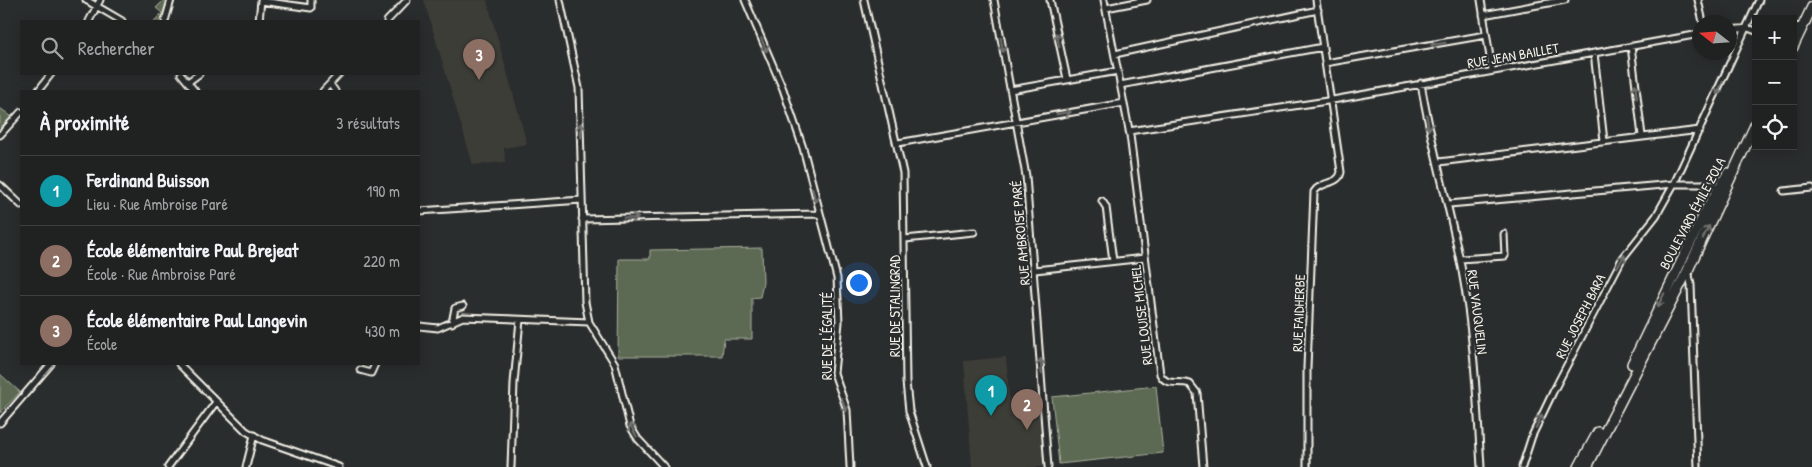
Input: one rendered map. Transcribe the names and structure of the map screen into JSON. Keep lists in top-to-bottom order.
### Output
{
  "streets": {
    "main road": ["BOULEVARD ÉMILE ZOLA"],
    "street": [
      "RUE JEAN BAILLET",
      "RUE AMBROISE PARÉ",
      "RUE DE STALINGRAD",
      "RUE VAUQUELIN",
      "RUE FAIDHERBE",
      "RUE LOUISE MICHEL",
      "RUE JOSEPH BARA",
      "RUE DE L'ÉGALITÉ"
    ]
  },
  "crossings": [
    ["RUE JEAN BAILLET", "RUE VAUQUELIN"],
    ["RUE JEAN BAILLET", "RUE FAIDHERBE"],
    ["RUE JEAN BAILLET", "RUE LOUISE MICHEL"]
  ],
  "one_way": ["RUE DE L'ÉGALITÉ"],
  "north": "left",
  "page": {
    "map_buttons": ["+", "−"],
    "search": "Rechercher",
    "pins": ["3", "1", "2"],
    "heading": ["À proximité", "3 résultats"],
    "list": [
      {
        "mark": "1",
        "name": "Ferdinand Buisson",
        "note": "Lieu · Rue Ambroise Paré",
        "value": "190 m"
      },
      {
        "mark": "2",
        "name": "École élémentaire Paul Brejeat",
        "note": "École · Rue Ambroise Paré",
        "value": "220 m"
      },
      {
        "mark": "3",
        "name": "École élémentaire Paul Langevin",
        "note": "École",
        "value": "430 m"
      }
    ]
  }
}
